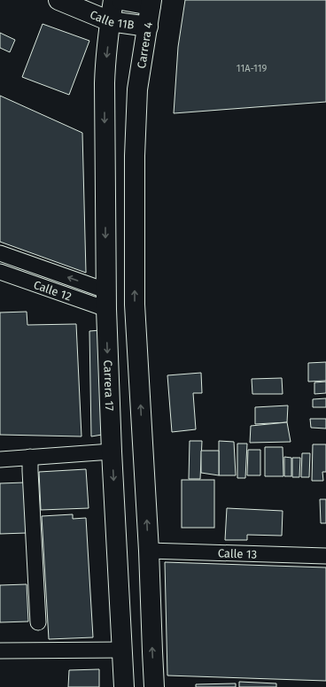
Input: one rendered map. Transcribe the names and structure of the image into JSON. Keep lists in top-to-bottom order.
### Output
{
  "streets": {
    "main road": ["Calle 11B", "Carrera 4", "Carrera 17"],
    "street": ["Calle 12", "Calle 13"]
  },
  "crossings": [
    ["Calle 11B", "Carrera 4"],
    ["Calle 11B", "Carrera 17"],
    ["Carrera 4", "Calle 13"],
    ["Calle 12", "Carrera 17"]
  ],
  "one_way": ["Carrera 4", "Carrera 17"],
  "house_numbers": ["11A-119"]
}
